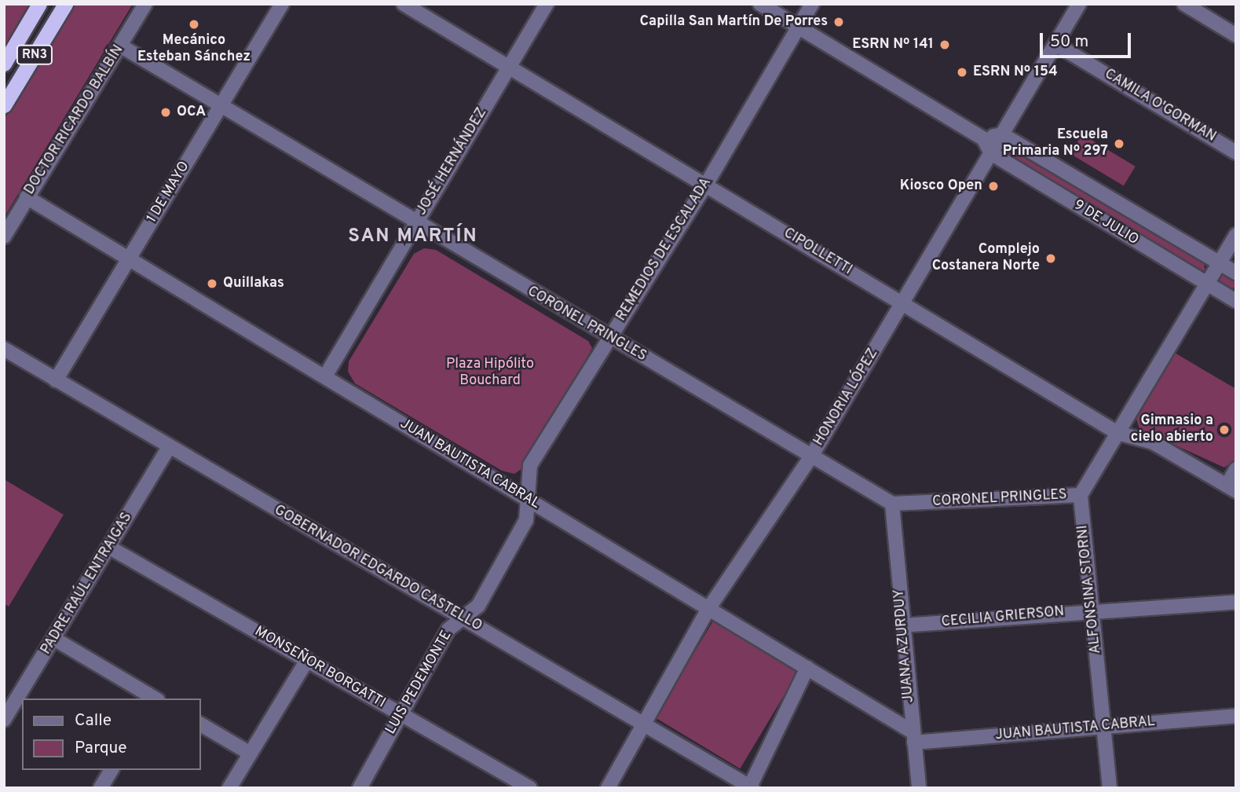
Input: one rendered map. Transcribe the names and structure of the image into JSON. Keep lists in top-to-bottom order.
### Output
{
  "streets": {
    "highway": ["RN3"],
    "street": [
      "CAMILA O'GORMAN",
      "DOCTOR RICARDO BALBÍN",
      "JOSÉ HERNÁNDEZ",
      "1 DE MAYO",
      "9 DE JULIO",
      "REMEDIOS DE ESCALADA",
      "CIPOLLETTI",
      "CORONEL PRINGLES",
      "HONORIA LÓPEZ",
      "JUAN BAUTISTA CABRAL",
      "GOBERNADOR EDGARDO CASTELLO",
      "PADRE RAÚL ENTRAIGAS",
      "ALFONSINA STORNI",
      "CECILIA GRIERSON",
      "JUANA AZURDUY",
      "MONSEÑOR BORGATTI",
      "LUIS PEDEMONTE"
    ]
  },
  "crossings": [
    ["CAMILA O'GORMAN", "HONORIA LÓPEZ"],
    ["DOCTOR RICARDO BALBÍN", "CORONEL PRINGLES"],
    ["DOCTOR RICARDO BALBÍN", "JUAN BAUTISTA CABRAL"],
    ["JOSÉ HERNÁNDEZ", "CIPOLLETTI"],
    ["JOSÉ HERNÁNDEZ", "CORONEL PRINGLES"],
    ["JOSÉ HERNÁNDEZ", "JUAN BAUTISTA CABRAL"],
    ["1 DE MAYO", "CORONEL PRINGLES"],
    ["1 DE MAYO", "JUAN BAUTISTA CABRAL"],
    ["1 DE MAYO", "GOBERNADOR EDGARDO CASTELLO"],
    ["9 DE JULIO", "HONORIA LÓPEZ"],
    ["REMEDIOS DE ESCALADA", "CIPOLLETTI"],
    ["REMEDIOS DE ESCALADA", "CORONEL PRINGLES"],
    ["REMEDIOS DE ESCALADA", "JUAN BAUTISTA CABRAL"],
    ["REMEDIOS DE ESCALADA", "LUIS PEDEMONTE"],
    ["CIPOLLETTI", "HONORIA LÓPEZ"],
    ["CORONEL PRINGLES", "HONORIA LÓPEZ"],
    ["CORONEL PRINGLES", "ALFONSINA STORNI"],
    ["CORONEL PRINGLES", "JUANA AZURDUY"],
    ["HONORIA LÓPEZ", "JUAN BAUTISTA CABRAL"],
    ["HONORIA LÓPEZ", "GOBERNADOR EDGARDO CASTELLO"],
    ["JUAN BAUTISTA CABRAL", "ALFONSINA STORNI"],
    ["JUAN BAUTISTA CABRAL", "JUANA AZURDUY"],
    ["JUAN BAUTISTA CABRAL", "LUIS PEDEMONTE"],
    ["GOBERNADOR EDGARDO CASTELLO", "PADRE RAÚL ENTRAIGAS"],
    ["GOBERNADOR EDGARDO CASTELLO", "LUIS PEDEMONTE"],
    ["PADRE RAÚL ENTRAIGAS", "MONSEÑOR BORGATTI"],
    ["ALFONSINA STORNI", "CECILIA GRIERSON"],
    ["CECILIA GRIERSON", "JUANA AZURDUY"],
    ["MONSEÑOR BORGATTI", "LUIS PEDEMONTE"]
  ],
  "districts": ["SAN MARTÍN"],
  "parks": ["Plaza Hipólito Bouchard"],
  "places": [
    "Capilla San Martín De Porres",
    "Mecánico Esteban Sánchez",
    "ESRN Nº 141",
    "ESRN Nº 154",
    "OCA",
    "Escuela Primaria Nº 297",
    "Kiosco Open",
    "Complejo Costanera Norte",
    "Quillakas",
    "Gimnasio a cielo abierto"
  ],
  "legend": ["Calle", "Parque"],
  "scale_bar": "50 m"
}
